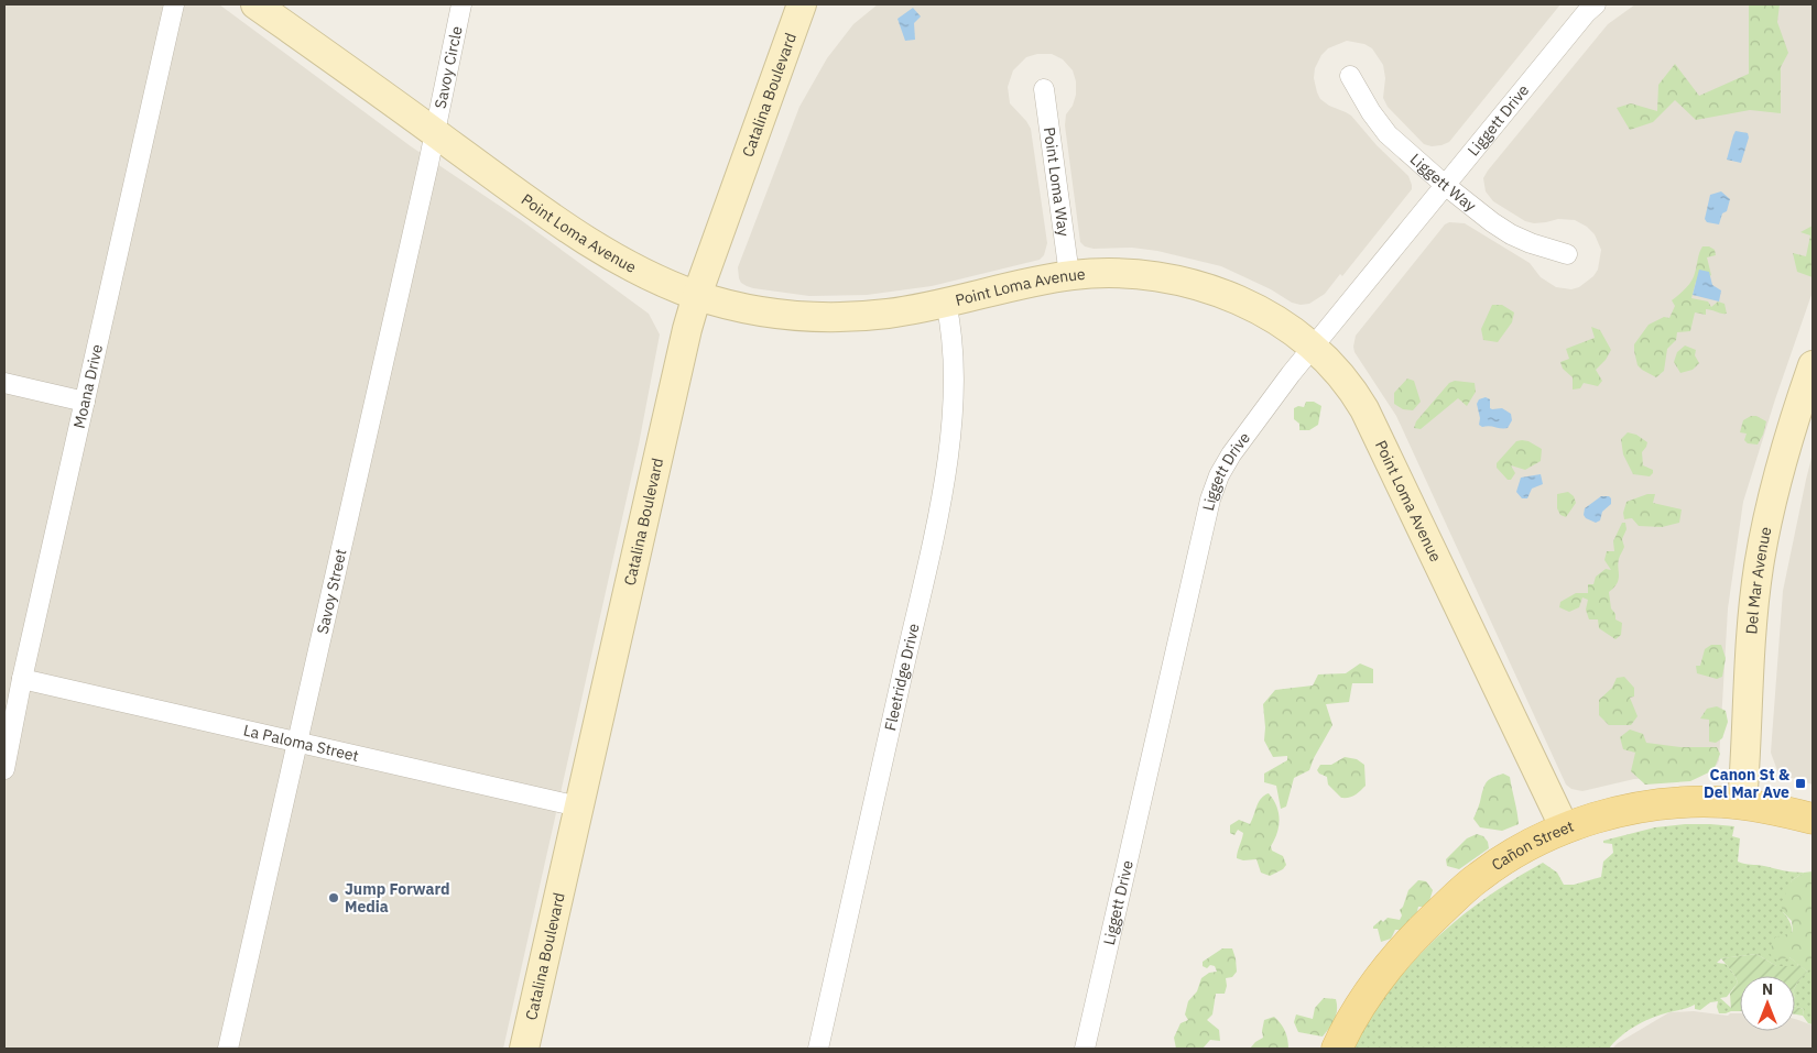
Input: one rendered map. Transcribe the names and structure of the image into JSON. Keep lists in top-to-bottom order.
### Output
{
  "streets": {
    "main road": ["Cañon Street"],
    "street": [
      "Savoy Circle",
      "Catalina Boulevard",
      "Liggett Drive",
      "Point Loma Way",
      "Liggett Way",
      "Point Loma Avenue",
      "Moana Drive",
      "Del Mar Avenue",
      "Savoy Street",
      "Fleetridge Drive",
      "La Paloma Street"
    ]
  },
  "crossings": [
    ["Savoy Circle", "Point Loma Avenue"],
    ["Savoy Circle", "Savoy Street"],
    ["Catalina Boulevard", "Point Loma Avenue"],
    ["Catalina Boulevard", "La Paloma Street"],
    ["Liggett Drive", "Liggett Way"],
    ["Liggett Drive", "Point Loma Avenue"],
    ["Point Loma Way", "Point Loma Avenue"],
    ["Point Loma Avenue", "Savoy Street"],
    ["Point Loma Avenue", "Fleetridge Drive"],
    ["Point Loma Avenue", "Cañon Street"],
    ["Moana Drive", "La Paloma Street"],
    ["Del Mar Avenue", "Cañon Street"],
    ["Savoy Street", "La Paloma Street"]
  ],
  "places": {
    "transit": ["Canon St & Del Mar Ave"],
    "other": ["Jump Forward Media"]
  },
  "north": "top"
}
